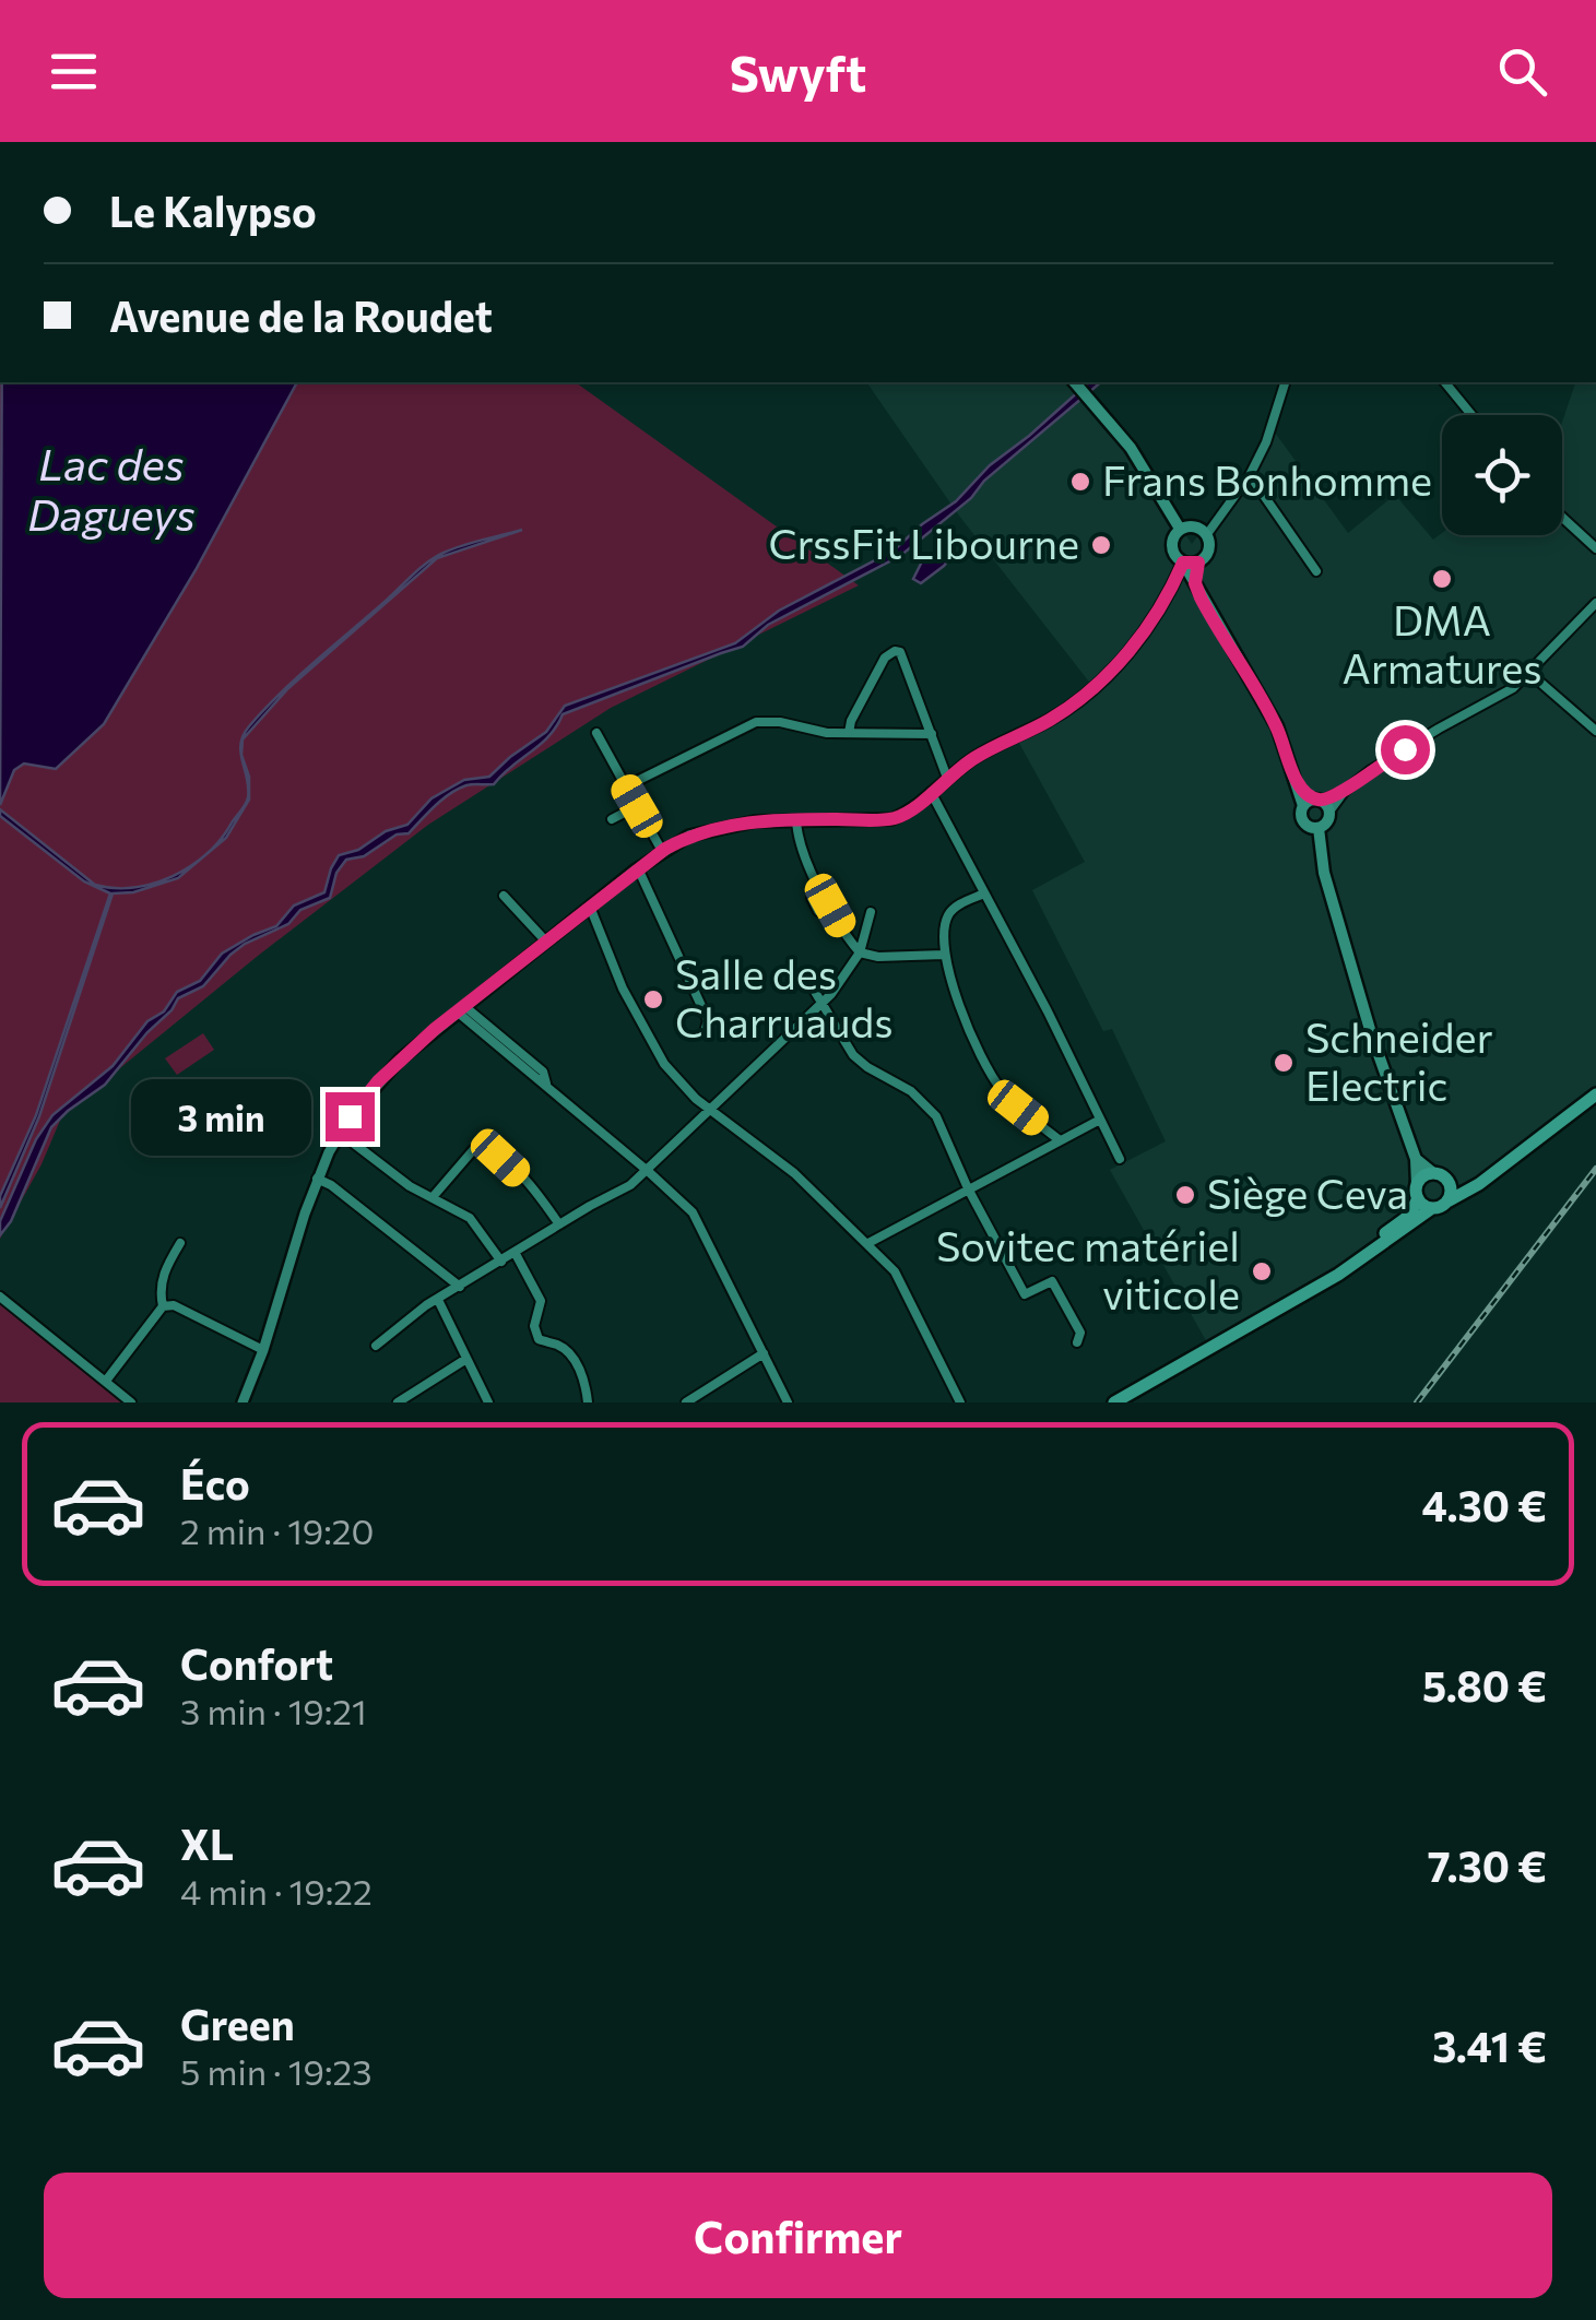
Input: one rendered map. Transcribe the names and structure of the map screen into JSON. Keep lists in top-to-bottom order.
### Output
{
  "water": ["Lac des Dagueys"],
  "places": [
    "Frans Bonhomme",
    "CrssFit Libourne",
    "DMA Armatures",
    "Salle des Charruauds",
    "Schneider Electric",
    "Siège Ceva",
    "Sovitec matériel viticole"
  ],
  "page": {
    "header": "Swyft",
    "banner": ["Le Kalypso", "Avenue de la Roudet"],
    "bubble": "3 min",
    "list": [
      {
        "name": "Éco",
        "note": "2 min · 19:20",
        "value": "4.30 €"
      },
      {
        "name": "Confort",
        "note": "3 min · 19:21",
        "value": "5.80 €"
      },
      {
        "name": "XL",
        "note": "4 min · 19:22",
        "value": "7.30 €"
      },
      {
        "name": "Green",
        "note": "5 min · 19:23",
        "value": "3.41 €"
      }
    ],
    "buttons": "Confirmer"
  }
}
